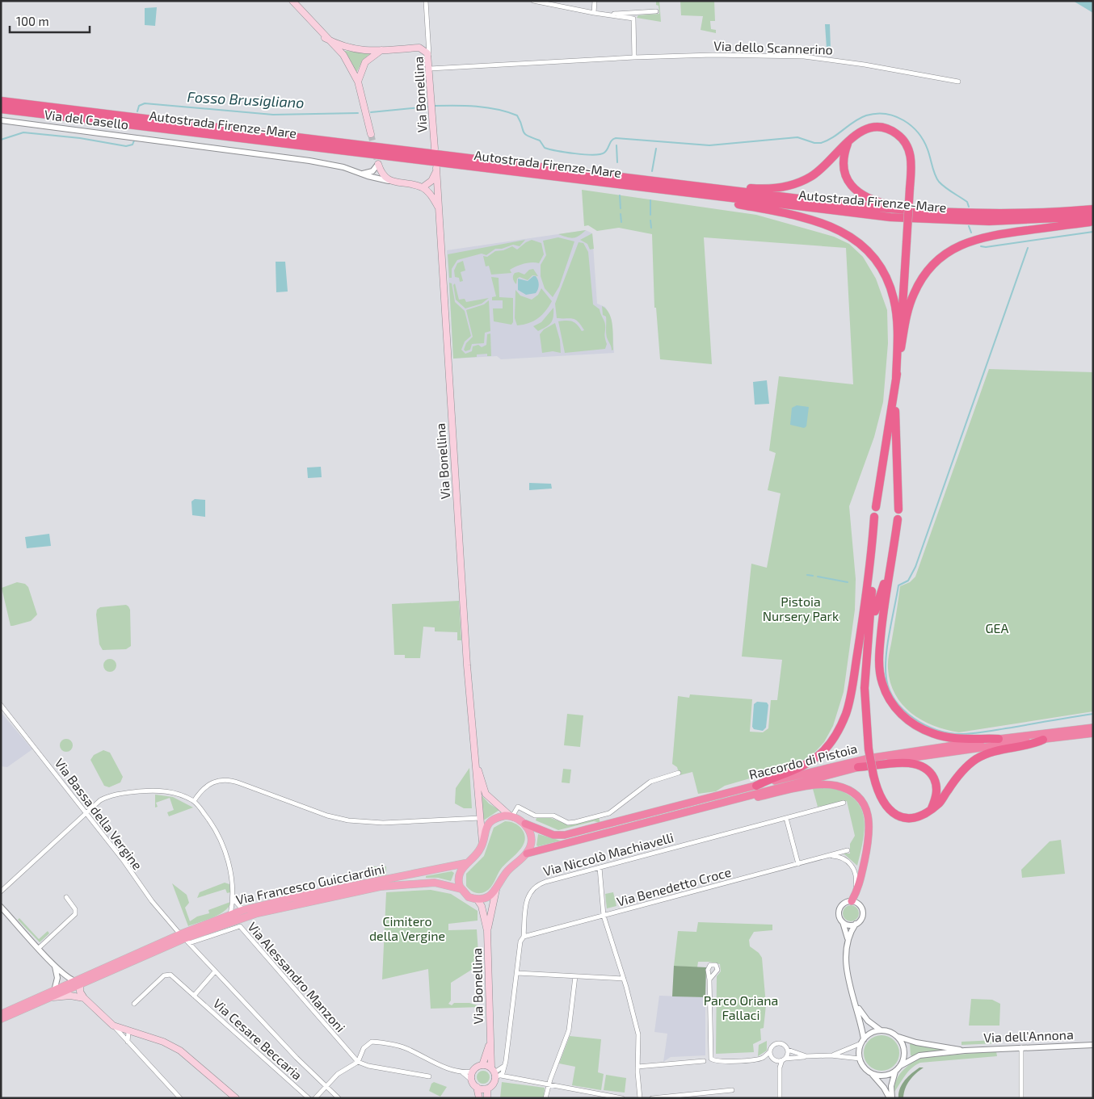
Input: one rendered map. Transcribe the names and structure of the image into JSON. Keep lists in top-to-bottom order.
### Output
{
  "streets": {
    "highway": ["Autostrada Firenze-Mare", "Raccordo di Pistoia"],
    "main road": ["Via Bonellina", "Via del Casello", "Via Francesco Guicciardini"],
    "street": [
      "Via dello Scannerino",
      "Via Bassa della Vergine",
      "Via Niccolò Machiavelli",
      "Via Benedetto Croce",
      "Via Alessandro Manzoni",
      "Via dell'Annona",
      "Via Cesare Beccaria"
    ]
  },
  "crossings": [
    ["Via dello Scannerino", "Via Bonellina"],
    ["Via Bonellina", "Via del Casello"],
    ["Via Bonellina", "Via Niccolò Machiavelli"],
    ["Via Bonellina", "Via Francesco Guicciardini"],
    ["Via Bassa della Vergine", "Via Francesco Guicciardini"],
    ["Via Bassa della Vergine", "Via Alessandro Manzoni"],
    ["Via Niccolò Machiavelli", "Via Benedetto Croce"],
    ["Via Francesco Guicciardini", "Via Alessandro Manzoni"]
  ],
  "water": ["Fosso Brusigliano"],
  "parks": [
    "Pistoia Nursery Park",
    "GEA",
    "Cimitero della Vergine",
    "Parco Oriana Fallaci"
  ],
  "scale_bar": "100 m"
}
